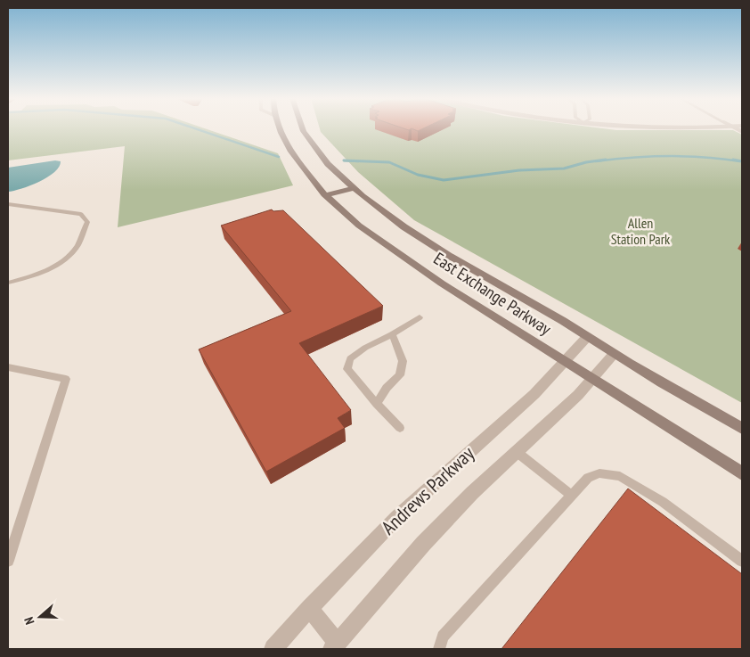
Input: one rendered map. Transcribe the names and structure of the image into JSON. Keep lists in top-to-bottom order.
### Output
{
  "streets": {
    "main road": ["East Exchange Parkway"],
    "street": ["Andrews Parkway"]
  },
  "crossings": [
    ["East Exchange Parkway", "Andrews Parkway"]
  ],
  "parks": ["Allen Station Park"],
  "north": "left"
}
